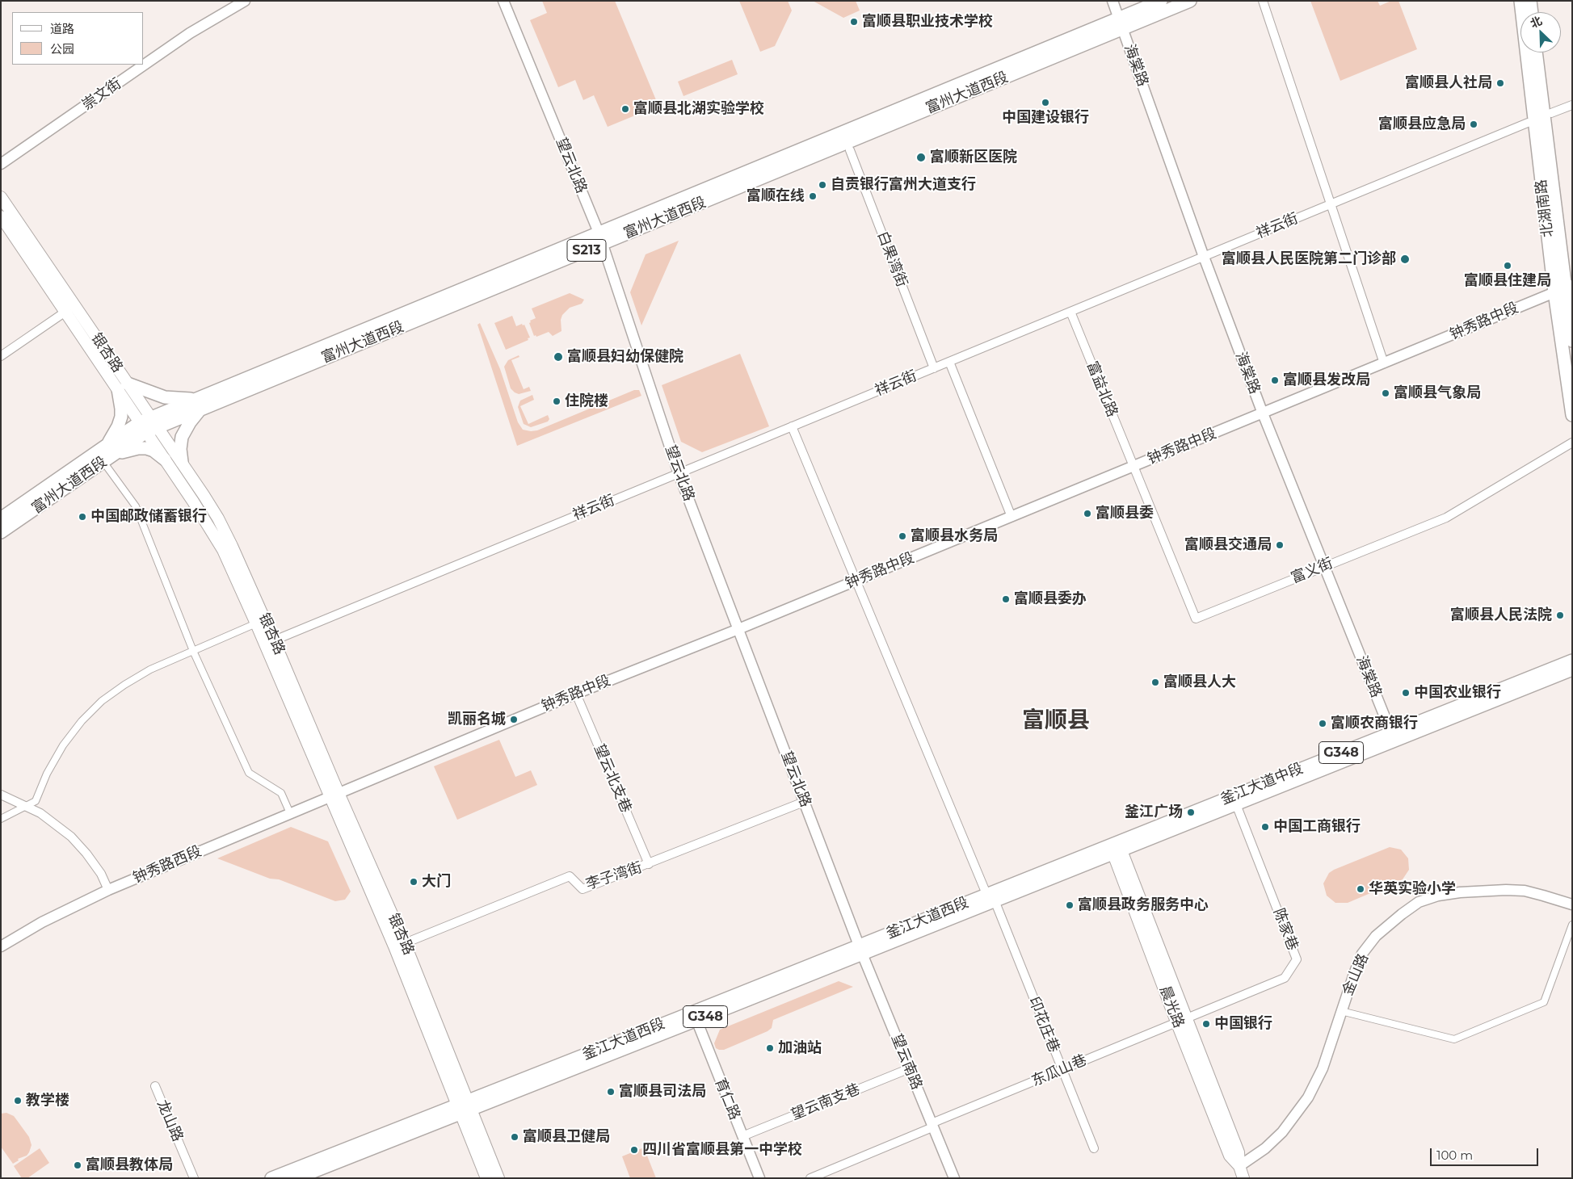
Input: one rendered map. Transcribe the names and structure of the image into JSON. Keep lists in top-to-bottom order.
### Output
{
  "streets": {
    "main road": [
      "富州大道西段",
      "北湖南路",
      "S213",
      "银杏路",
      "G348",
      "釜江大道中段",
      "釜江大道西段",
      "晨光路"
    ],
    "street": [
      "海棠路",
      "崇文街",
      "望云北路",
      "祥云街",
      "白果湾街",
      "钟秀路中段",
      "富益北路",
      "富义街",
      "望云北支巷",
      "钟秀路西段",
      "李子湾街",
      "陈家巷",
      "金山路",
      "印花庄巷",
      "望云南路",
      "东瓜山巷",
      "育仁路",
      "望云南支巷",
      "龙山路"
    ]
  },
  "crossings": [
    ["海棠路", "富州大道西段"],
    ["海棠路", "祥云街"],
    ["海棠路", "钟秀路中段"],
    ["海棠路", "富义街"],
    ["海棠路", "釜江大道中段"],
    ["富州大道西段", "望云北路"],
    ["富州大道西段", "银杏路"],
    ["望云北路", "祥云街"],
    ["望云北路", "钟秀路中段"],
    ["望云北路", "李子湾街"],
    ["望云北路", "釜江大道西段"],
    ["望云北路", "望云南路"],
    ["北湖南路", "钟秀路中段"],
    ["祥云街", "白果湾街"],
    ["祥云街", "银杏路"],
    ["祥云街", "富益北路"],
    ["祥云街", "印花庄巷"],
    ["钟秀路中段", "银杏路"],
    ["钟秀路中段", "富益北路"],
    ["钟秀路中段", "富义街"],
    ["钟秀路中段", "望云北支巷"],
    ["钟秀路中段", "钟秀路西段"],
    ["钟秀路中段", "印花庄巷"],
    ["银杏路", "钟秀路西段"],
    ["银杏路", "李子湾街"],
    ["银杏路", "釜江大道西段"],
    ["富益北路", "富义街"],
    ["望云北支巷", "李子湾街"],
    ["釜江大道中段", "釜江大道西段"],
    ["釜江大道中段", "陈家巷"],
    ["釜江大道中段", "晨光路"],
    ["釜江大道西段", "晨光路"],
    ["釜江大道西段", "印花庄巷"],
    ["釜江大道西段", "望云南路"],
    ["釜江大道西段", "育仁路"],
    ["陈家巷", "晨光路"],
    ["陈家巷", "东瓜山巷"],
    ["金山路", "晨光路"],
    ["晨光路", "东瓜山巷"],
    ["印花庄巷", "东瓜山巷"],
    ["望云南路", "东瓜山巷"],
    ["望云南路", "望云南支巷"],
    ["育仁路", "望云南支巷"]
  ],
  "districts": ["富顺县"],
  "places": [
    "富顺县职业技术学校",
    "富顺县人社局",
    "中国建设银行",
    "富顺县北湖实验学校",
    "富顺县应急局",
    "富顺新区医院",
    "自贡银行富州大道支行",
    "富顺在线",
    "富顺县人民医院第二门诊部",
    "富顺县住建局",
    "富顺县妇幼保健院",
    "富顺县发改局",
    "富顺县气象局",
    "住院楼",
    "富顺县委",
    "中国邮政储蓄银行",
    "富顺县水务局",
    "富顺县交通局",
    "富顺县委办",
    "富顺县人民法院",
    "富顺县人大",
    "中国农业银行",
    "凯丽名城",
    "富顺农商银行",
    "釜江广场",
    "中国工商银行",
    "大门",
    "华英实验小学",
    "富顺县政务服务中心",
    "中国银行",
    "加油站",
    "富顺县司法局",
    "教学楼",
    "富顺县卫健局",
    "四川省富顺县第一中学校",
    "富顺县教体局"
  ],
  "legend": ["道路", "公园"],
  "scale_bar": "100 m",
  "north": "top left"
}
